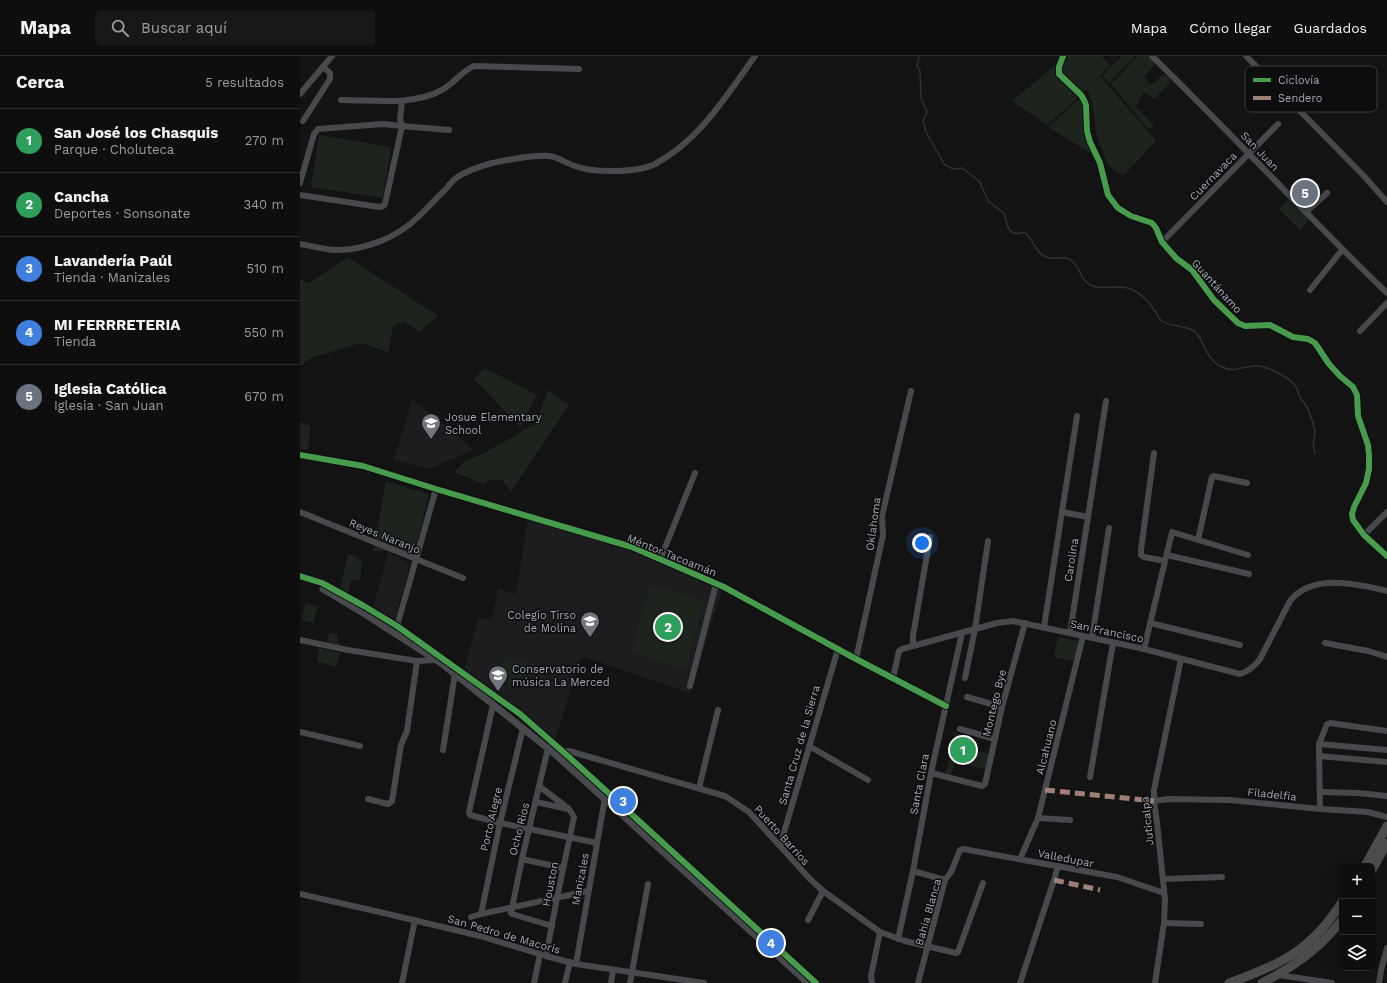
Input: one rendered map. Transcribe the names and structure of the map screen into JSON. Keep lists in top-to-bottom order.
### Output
{
  "streets": {
    "street": [
      "San Juan",
      "Cuernavaca",
      "Guantánamo",
      "Oklahoma",
      "Reyes Naranjo",
      "Méntor Tacoamán",
      "Carolina",
      "San Francisco",
      "Montego Bye",
      "Santa Cruz de la Sierra",
      "Alcahuano",
      "Santa Clara",
      "Filadelfia",
      "Porto Alegre",
      "Juticalpa",
      "Ocho Rios",
      "Puerto Barrios",
      "Valledupar",
      "Manizales",
      "Houston",
      "Bahia Blanca",
      "San Pedro de Macoris"
    ]
  },
  "crossings": [
    ["San Juan", "Cuernavaca"],
    ["Cuernavaca", "Guantánamo"],
    ["Oklahoma", "Méntor Tacoamán"],
    ["Méntor Tacoamán", "San Francisco"],
    ["Méntor Tacoamán", "Santa Cruz de la Sierra"],
    ["Méntor Tacoamán", "Santa Clara"],
    ["Carolina", "San Francisco"],
    ["San Francisco", "Montego Bye"],
    ["San Francisco", "Alcahuano"],
    ["San Francisco", "Santa Clara"],
    ["San Francisco", "Juticalpa"],
    ["Montego Bye", "Santa Clara"],
    ["Santa Cruz de la Sierra", "Puerto Barrios"],
    ["Alcahuano", "Valledupar"],
    ["Santa Clara", "Puerto Barrios"],
    ["Filadelfia", "Juticalpa"],
    ["Juticalpa", "Valledupar"],
    ["Puerto Barrios", "Bahia Blanca"],
    ["Valledupar", "Bahia Blanca"],
    ["Manizales", "San Pedro de Macoris"],
    ["Houston", "San Pedro de Macoris"]
  ],
  "places": {
    "school or university": ["Josue Elementary School", "Colegio Tirso de Molina", "Conservatorio de música La Merced"]
  },
  "legend": ["Ciclovía", "Sendero"],
  "page": {
    "header": "Mapa",
    "search": "Buscar aquí",
    "nav": ["Mapa", "Cómo llegar", "Guardados"],
    "heading": ["Cerca", "5 resultados"],
    "list": [
      {
        "mark": "1",
        "name": "San José los Chasquis",
        "note": "Parque · Choluteca",
        "value": "270 m"
      },
      {
        "mark": "2",
        "name": "Cancha",
        "note": "Deportes · Sonsonate",
        "value": "340 m"
      },
      {
        "mark": "3",
        "name": "Lavandería Paúl",
        "note": "Tienda · Manizales",
        "value": "510 m"
      },
      {
        "mark": "4",
        "name": "MI FERRRETERIA",
        "note": "Tienda",
        "value": "550 m"
      },
      {
        "mark": "5",
        "name": "Iglesia Católica",
        "note": "Iglesia · San Juan",
        "value": "670 m"
      }
    ],
    "pins": [
      "5",
      "2",
      "1",
      "3",
      "4"
    ],
    "map_buttons": ["+", "−"]
  }
}
